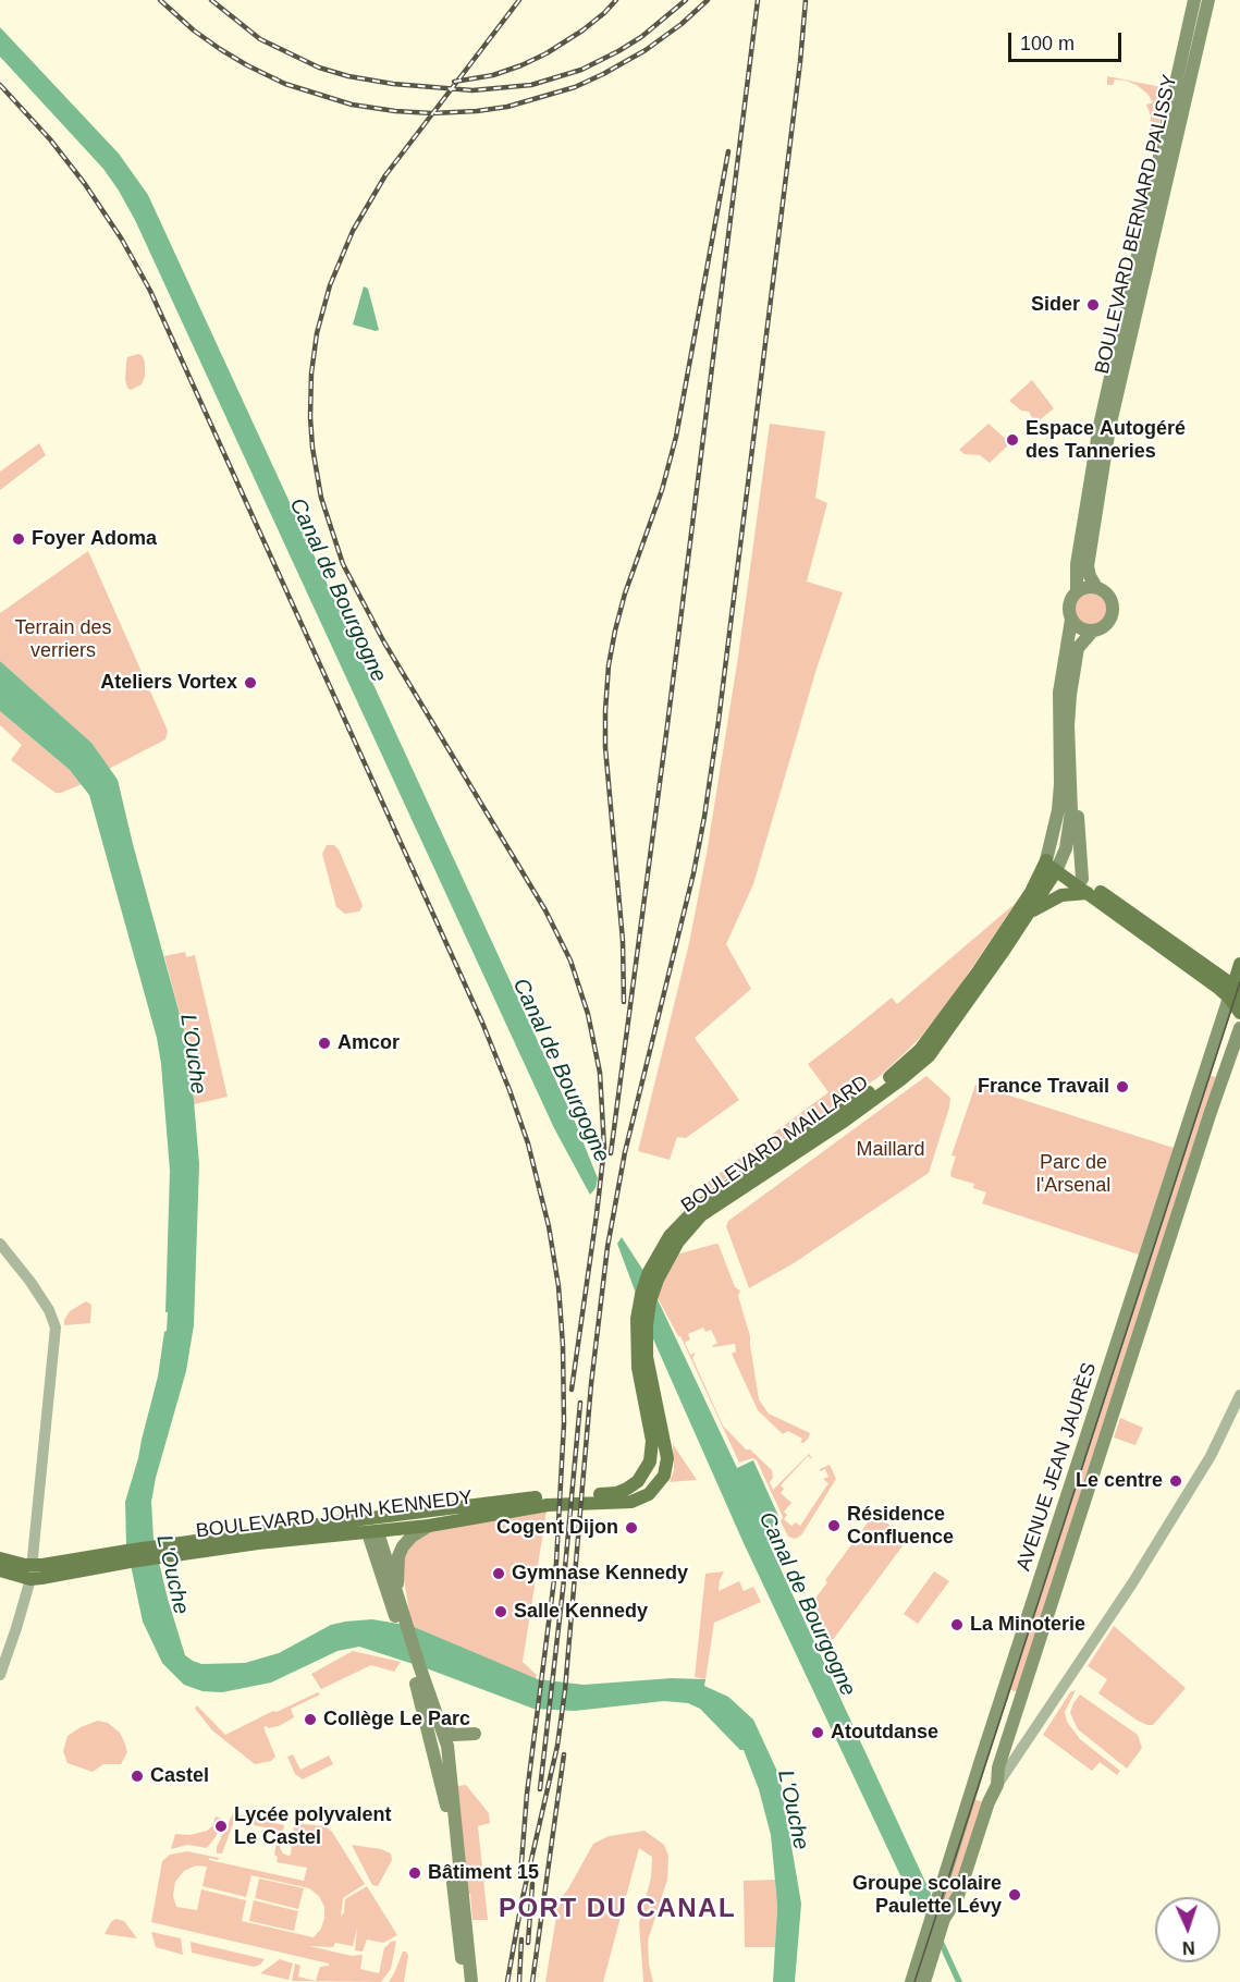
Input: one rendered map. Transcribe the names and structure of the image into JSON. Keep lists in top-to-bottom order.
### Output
{
  "streets": {
    "main road": [
      "BOULEVARD BERNARD PALISSY",
      "BOULEVARD MAILLARD",
      "AVENUE JEAN JAURÈS",
      "BOULEVARD JOHN KENNEDY"
    ]
  },
  "crossings": [
    ["BOULEVARD MAILLARD", "BOULEVARD JOHN KENNEDY"]
  ],
  "districts": ["PORT DU CANAL"],
  "water": ["Canal de Bourgogne", "L'Ouche"],
  "parks": ["Terrain des verriers", "Maillard", "Parc de l'Arsenal"],
  "places": [
    "Sider",
    "Espace Autogéré des Tanneries",
    "Foyer Adoma",
    "Ateliers Vortex",
    "Amcor",
    "France Travail",
    "Le centre",
    "Résidence Confluence",
    "Cogent Dijon",
    "Gymnase Kennedy",
    "Salle Kennedy",
    "La Minoterie",
    "Collège Le Parc",
    "Atoutdanse",
    "Castel",
    "Lycée polyvalent Le Castel",
    "Bâtiment 15",
    "Groupe scolaire Paulette Lévy"
  ],
  "scale_bar": "100 m",
  "north": "bottom"
}
